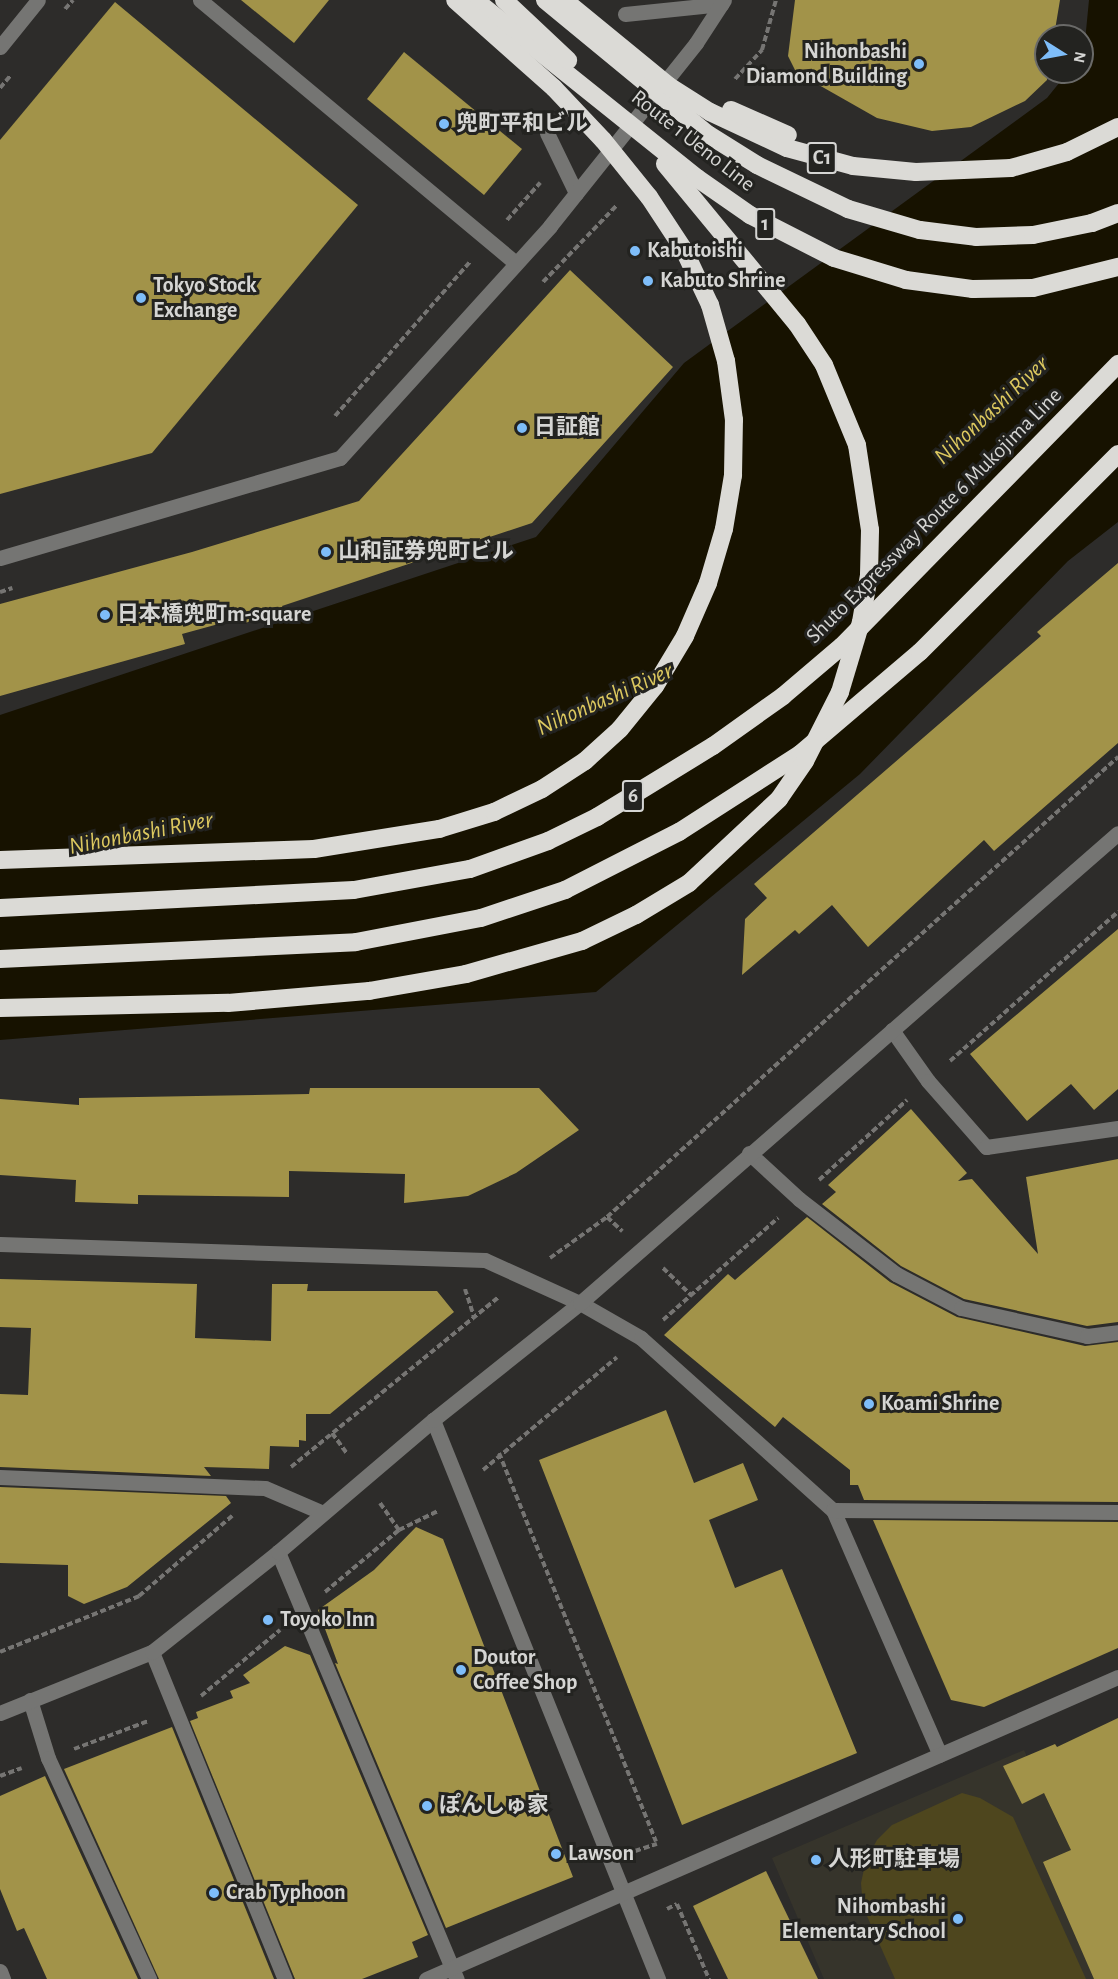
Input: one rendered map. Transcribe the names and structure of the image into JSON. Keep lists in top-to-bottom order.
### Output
{
  "streets": {
    "highway": [
      "Route 1 Ueno Line",
      "C1",
      "1",
      "Shuto Expressway Route 6 Mukojima Line",
      "6"
    ]
  },
  "water": ["Nihonbashi River"],
  "places": [
    "Nihonbashi Diamond Building",
    "兜町平和ビル",
    "Kabutoishi",
    "Kabuto Shrine",
    "Tokyo Stock Exchange",
    "日証館",
    "山和証券兜町ビル",
    "日本橋兜町m-square",
    "Koami Shrine",
    "Toyoko Inn",
    "Doutor Coffee Shop",
    "ぽんしゅ家",
    "Lawson",
    "人形町駐車場",
    "Crab Typhoon",
    "Nihombashi Elementary School"
  ],
  "north": "right"
}
